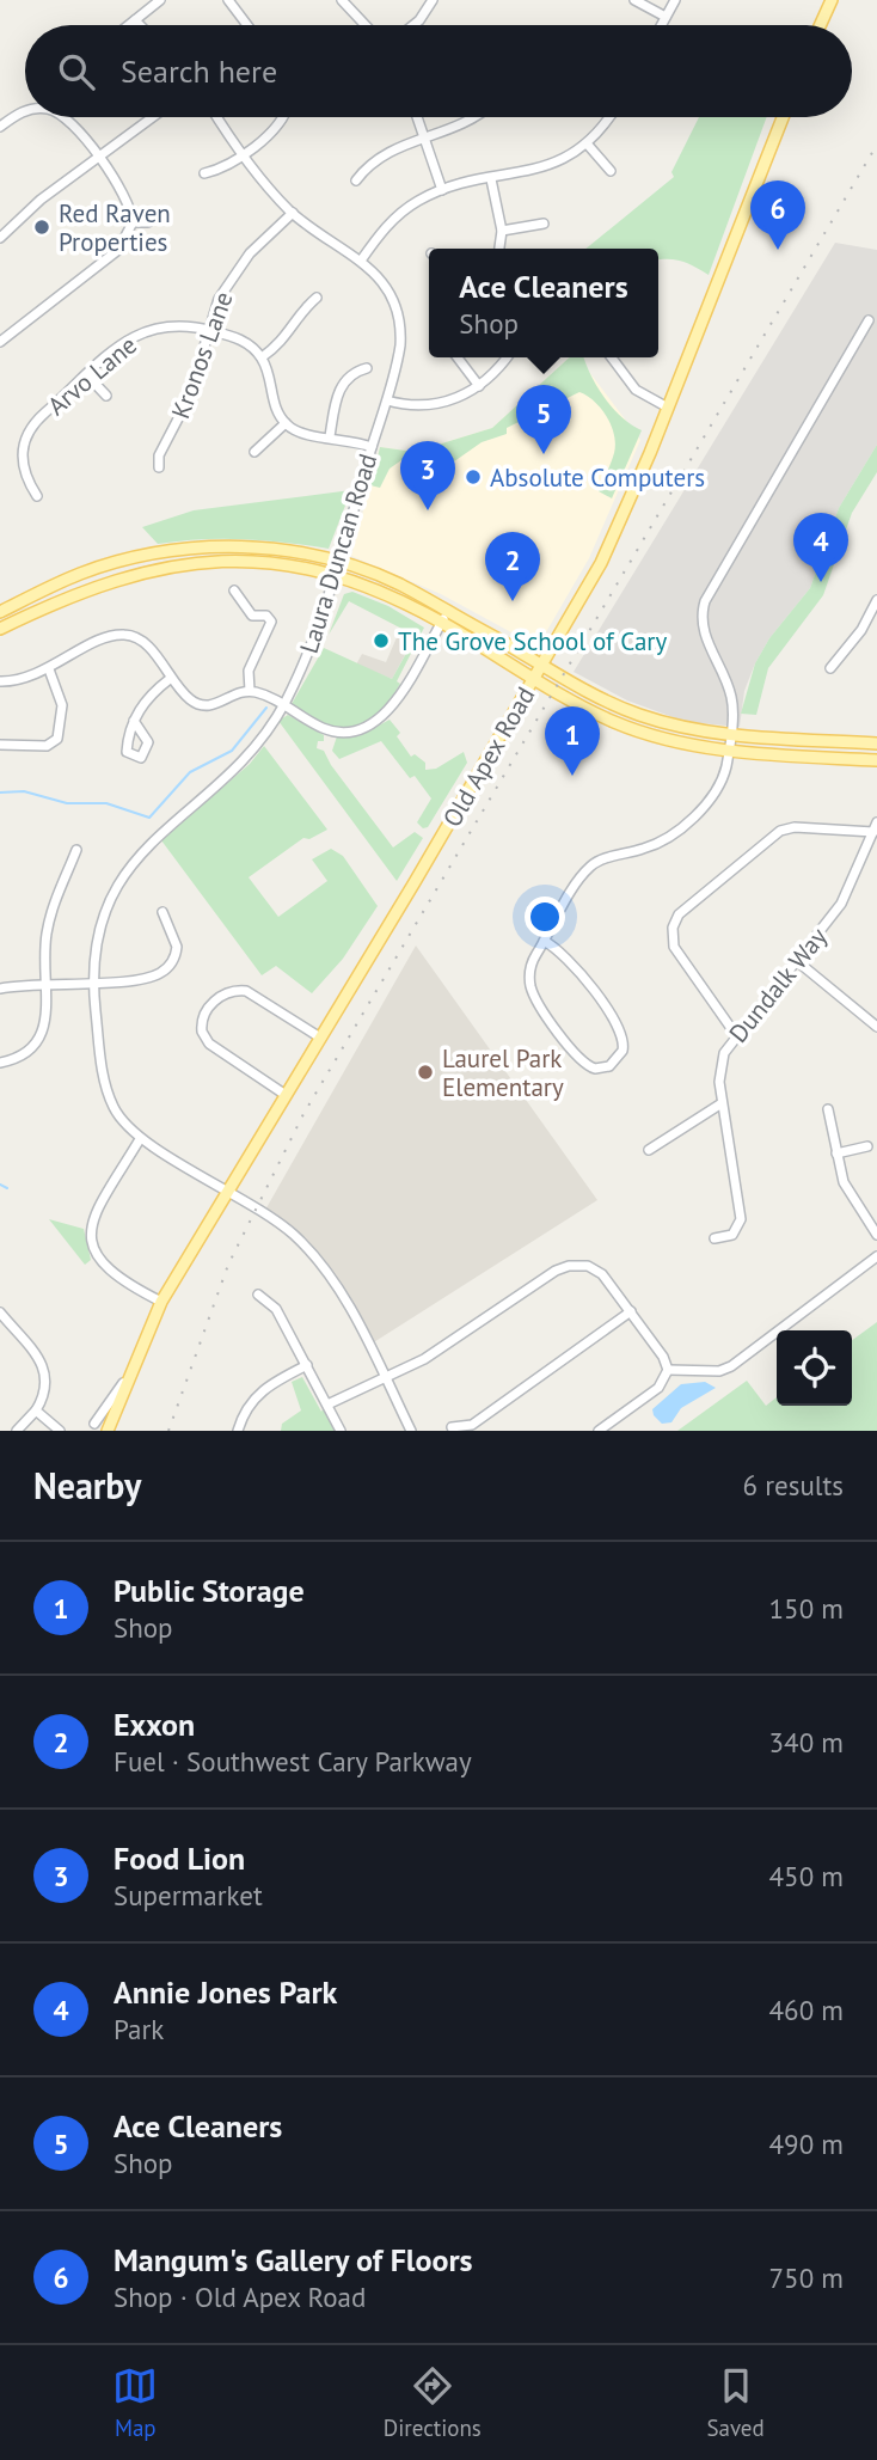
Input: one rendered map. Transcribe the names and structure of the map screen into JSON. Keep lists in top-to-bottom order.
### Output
{
  "streets": {
    "main road": ["Old Apex Road"],
    "street": [
      "Kronos Lane",
      "Arvo Lane",
      "Laura Duncan Road",
      "Dundalk Way"
    ]
  },
  "crossings": [
    ["Kronos Lane", "Arvo Lane"],
    ["Kronos Lane", "Laura Duncan Road"],
    ["Laura Duncan Road", "Old Apex Road"]
  ],
  "places": [
    "Red Raven Properties",
    "Absolute Computers",
    "The Grove School of Cary",
    "Laurel Park Elementary"
  ],
  "page": {
    "search": "Search here",
    "pins": [
      "6",
      "5",
      "3",
      "4",
      "2",
      "1"
    ],
    "popup": ["Ace Cleaners", "Shop"],
    "heading": ["Nearby", "6 results"],
    "list": [
      {
        "mark": "1",
        "name": "Public Storage",
        "note": "Shop",
        "value": "150 m"
      },
      {
        "mark": "2",
        "name": "Exxon",
        "note": "Fuel · Southwest Cary Parkway",
        "value": "340 m"
      },
      {
        "mark": "3",
        "name": "Food Lion",
        "note": "Supermarket",
        "value": "450 m"
      },
      {
        "mark": "4",
        "name": "Annie Jones Park",
        "note": "Park",
        "value": "460 m"
      },
      {
        "mark": "5",
        "name": "Ace Cleaners",
        "note": "Shop",
        "value": "490 m"
      },
      {
        "mark": "6",
        "name": "Mangum's Gallery of Floors",
        "note": "Shop · Old Apex Road",
        "value": "750 m"
      }
    ],
    "nav": ["Map", "Directions", "Saved"]
  }
}
